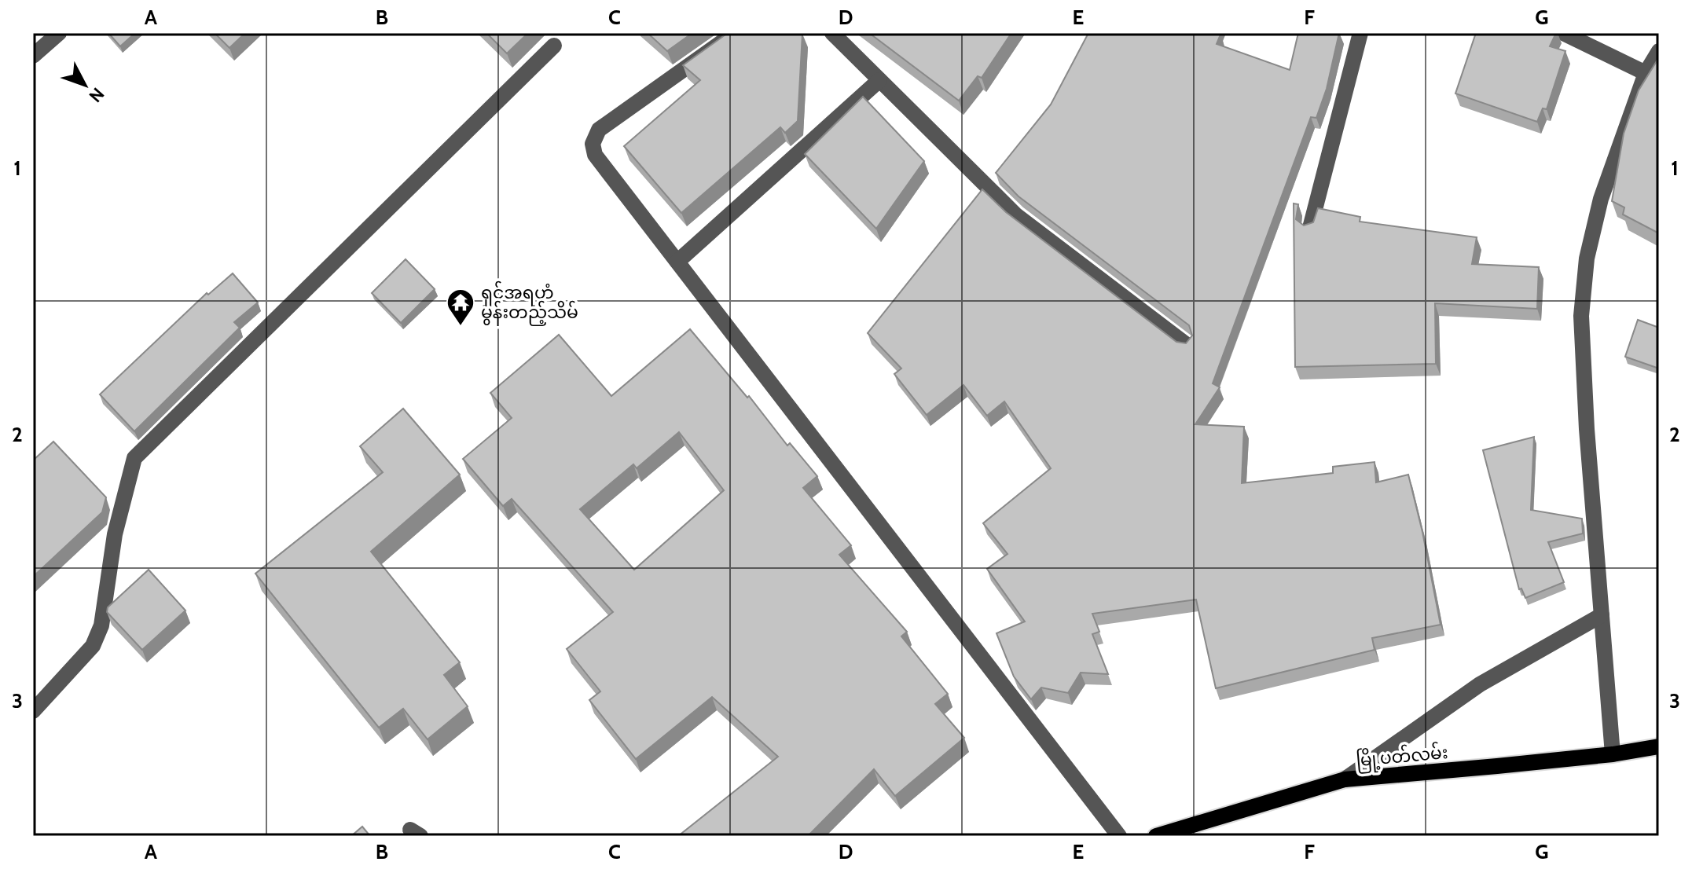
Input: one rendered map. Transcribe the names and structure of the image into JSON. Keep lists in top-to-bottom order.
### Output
{
  "streets": {
    "main road": ["မြို့ပတ်လမ်း"]
  },
  "places": {
    "temple": ["ရှင်အရဟံ မွန်းတည့်သိမ်"]
  },
  "north": "bottom right",
  "grid": {
    "columns": [
      "A",
      "B",
      "C",
      "D",
      "E",
      "F",
      "G"
    ],
    "rows": ["1", "2", "3"]
  }
}
